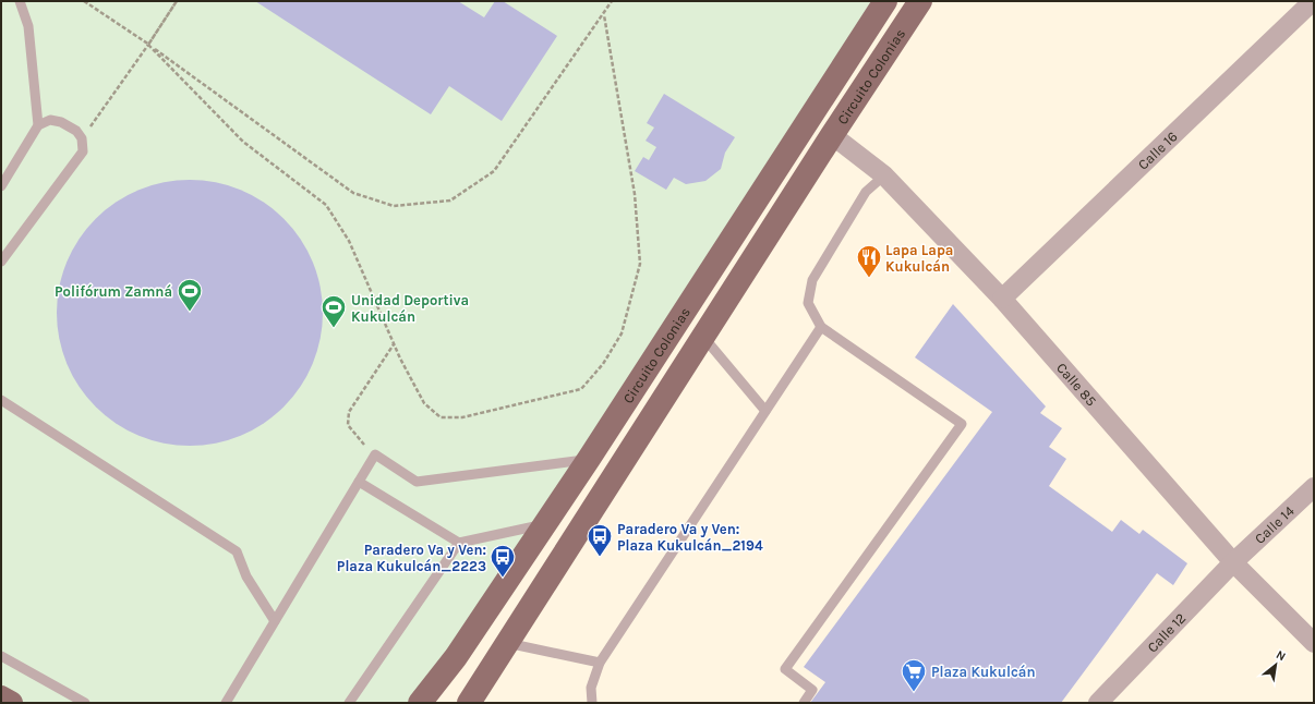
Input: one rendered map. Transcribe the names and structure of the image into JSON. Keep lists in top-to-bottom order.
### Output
{
  "streets": {
    "main road": ["Circuito Colonias"],
    "street": [
      "Calle 16",
      "Calle 85",
      "Calle 14",
      "Calle 12"
    ]
  },
  "crossings": [
    ["Circuito Colonias", "Calle 85"],
    ["Calle 16", "Calle 85"],
    ["Calle 85", "Calle 14"],
    ["Calle 85", "Calle 12"],
    ["Calle 14", "Calle 12"]
  ],
  "places": {
    "restaurant": ["Lapa Lapa Kukulcán"],
    "sports": ["Polifórum Zamná", "Unidad Deportiva Kukulcán"],
    "bus stop": ["Paradero Va y Ven: Plaza Kukulcán_2194", "Paradero Va y Ven: Plaza Kukulcán_2223"],
    "supermarket": ["Plaza Kukulcán"]
  },
  "north": "top right"
}
